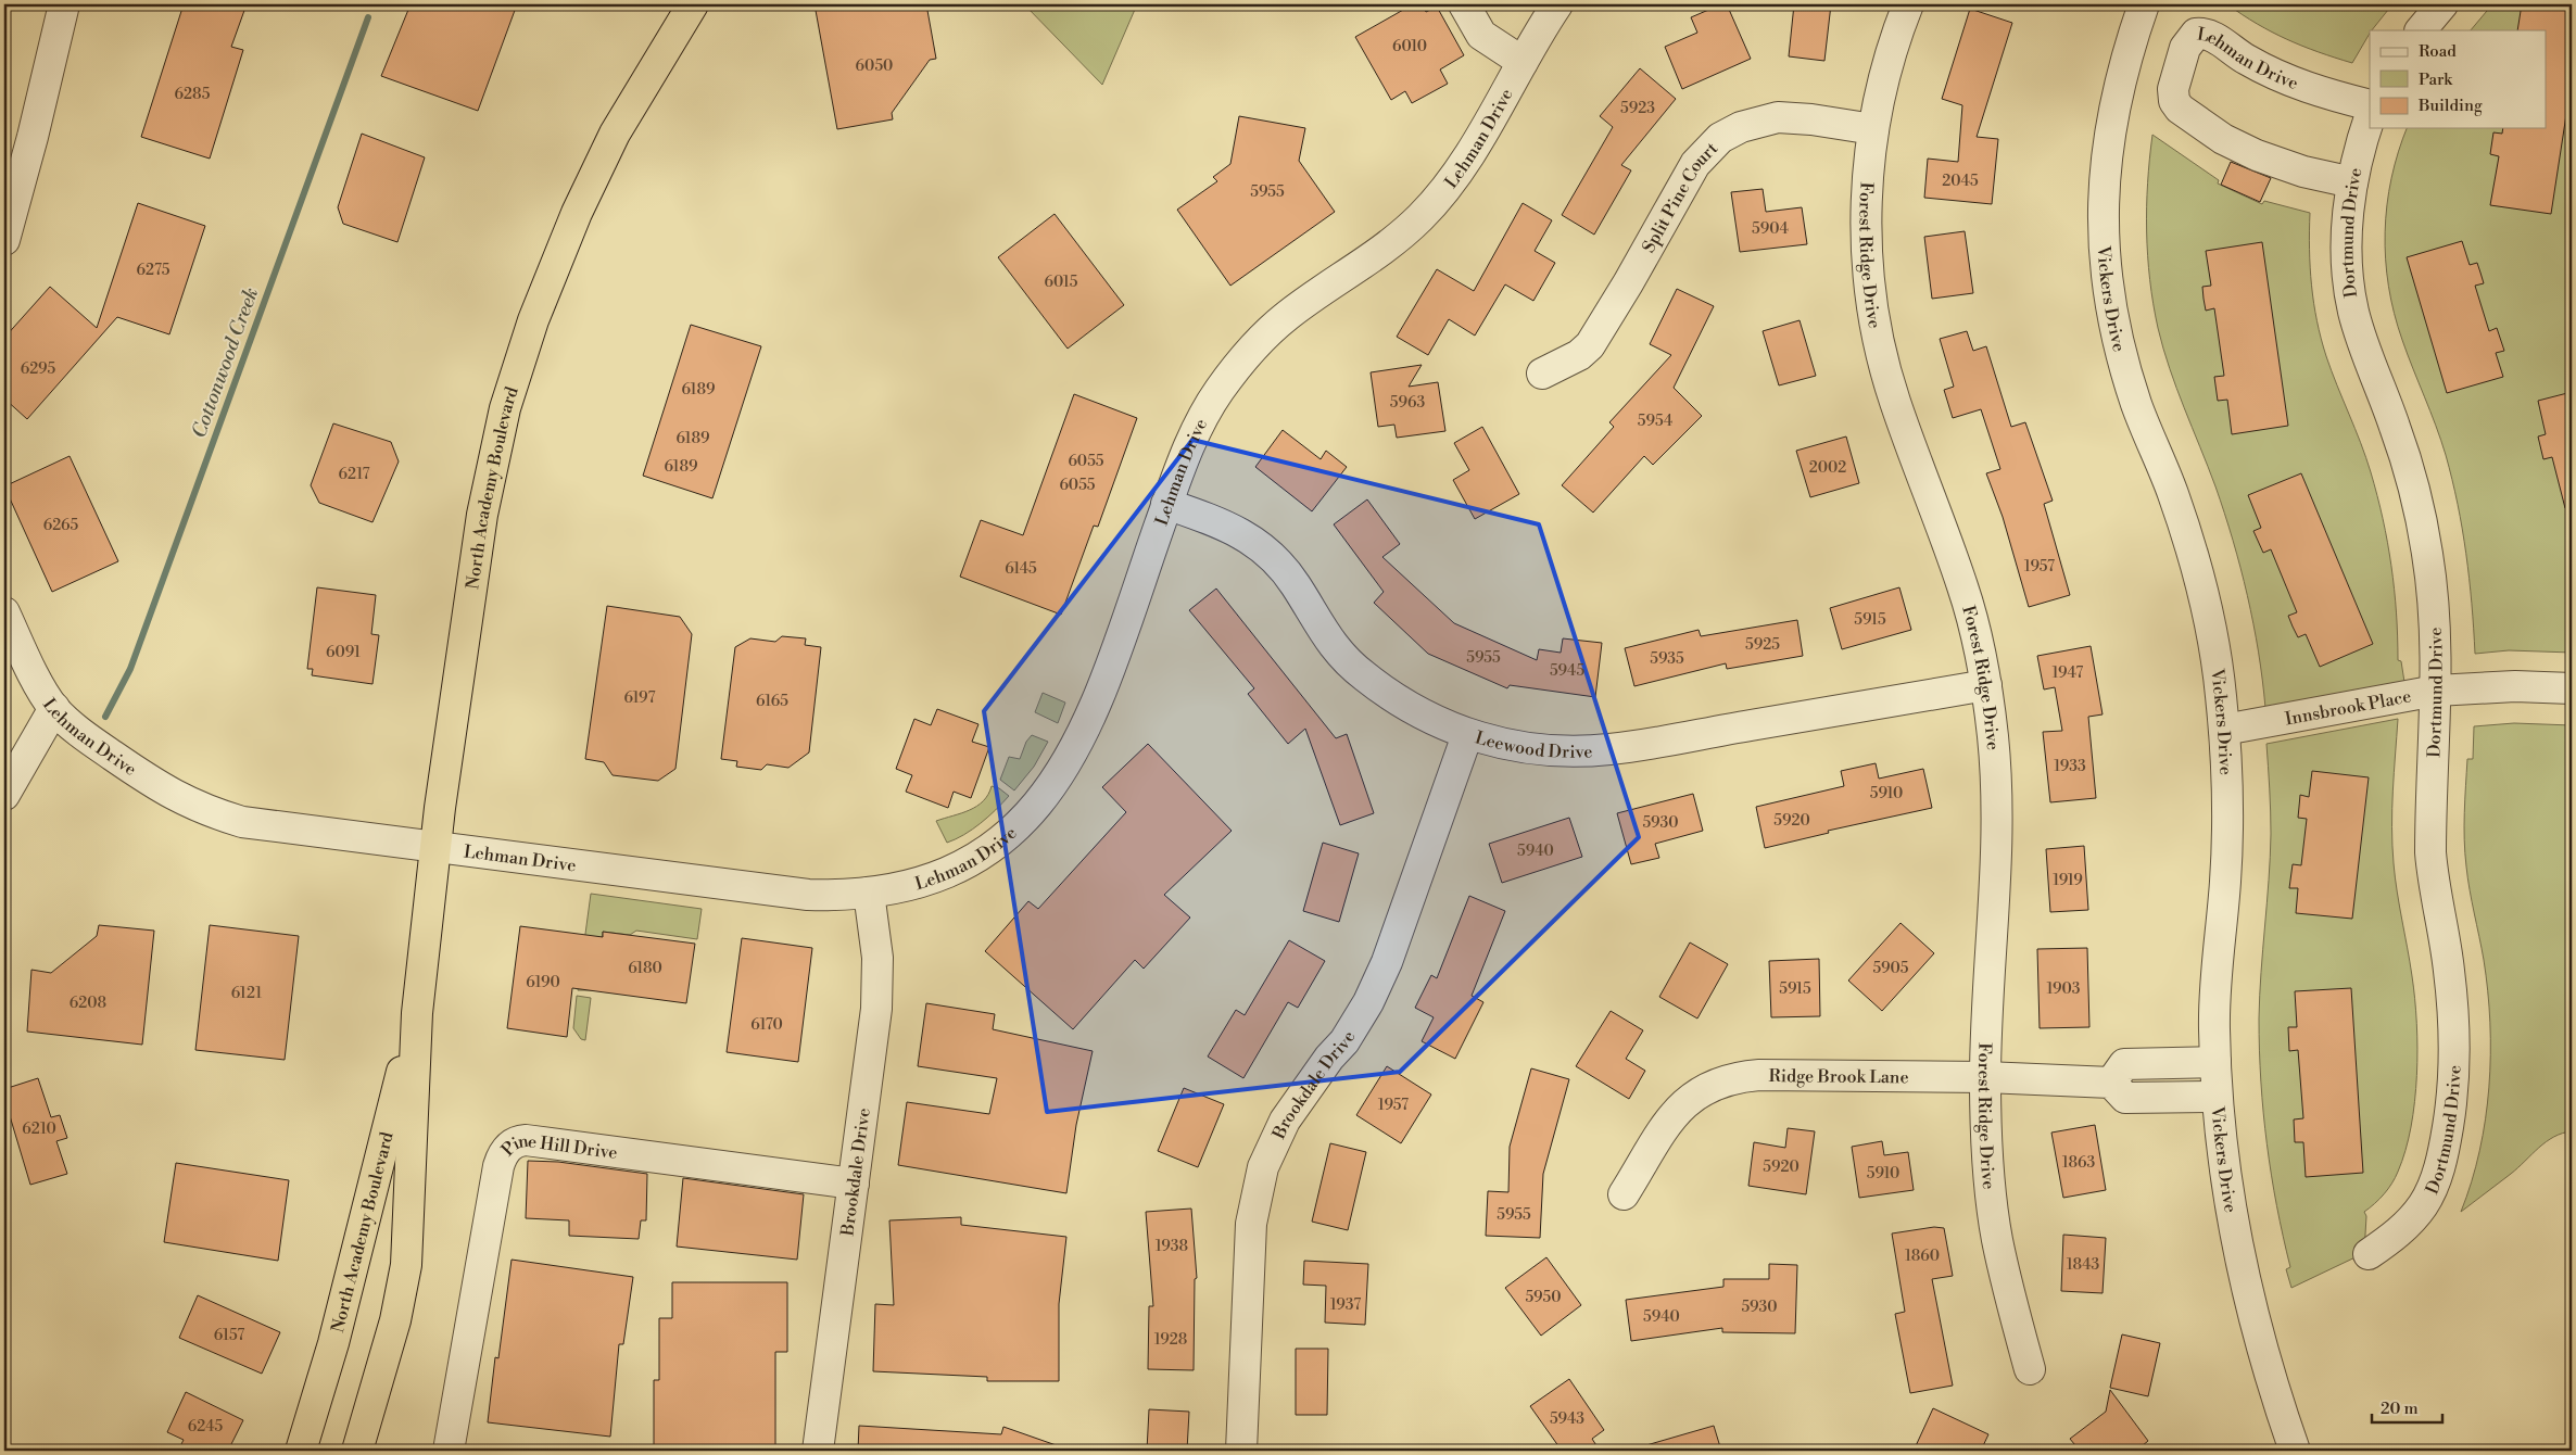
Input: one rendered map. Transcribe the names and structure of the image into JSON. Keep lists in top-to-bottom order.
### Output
{
  "streets": {
    "highway": ["North Academy Boulevard"],
    "street": [
      "Lehman Drive",
      "Split Pine Court",
      "Dortmund Drive",
      "Forest Ridge Drive",
      "Vickers Drive",
      "Innsbrook Place",
      "Leewood Drive",
      "Ridge Brook Lane",
      "Brookdale Drive",
      "Pine Hill Drive"
    ]
  },
  "crossings": [
    ["Lehman Drive", "Dortmund Drive"],
    ["Lehman Drive", "North Academy Boulevard"],
    ["Lehman Drive", "Leewood Drive"],
    ["Lehman Drive", "Brookdale Drive"],
    ["Split Pine Court", "Forest Ridge Drive"],
    ["Dortmund Drive", "Innsbrook Place"],
    ["Forest Ridge Drive", "Leewood Drive"],
    ["Forest Ridge Drive", "Ridge Brook Lane"],
    ["Vickers Drive", "Innsbrook Place"],
    ["Leewood Drive", "Brookdale Drive"],
    ["Brookdale Drive", "Pine Hill Drive"]
  ],
  "water": ["Cottonwood Creek"],
  "house_numbers": [
    "6010",
    "6050",
    "6285",
    "5923",
    "2045",
    "5955",
    "5904",
    "6275",
    "6015",
    "6295",
    "6189",
    "5963",
    "5954",
    "6189",
    "6055",
    "6189",
    "2002",
    "6217",
    "6055",
    "6265",
    "1957",
    "6145",
    "5915",
    "5925",
    "6091",
    "5955",
    "5935",
    "5945",
    "1947",
    "6197",
    "6165",
    "1933",
    "5910",
    "5920",
    "5930",
    "5940",
    "1919",
    "6180",
    "5905",
    "6190",
    "5915",
    "1903",
    "6121",
    "6208",
    "6170",
    "1957",
    "6210",
    "1863",
    "5920",
    "5910",
    "5955",
    "1938",
    "1860",
    "1843",
    "5950",
    "1937",
    "5930",
    "5940",
    "6157",
    "1928",
    "5943",
    "6245"
  ],
  "legend": ["Road", "Park", "Building"],
  "scale_bar": "20 m"
}
